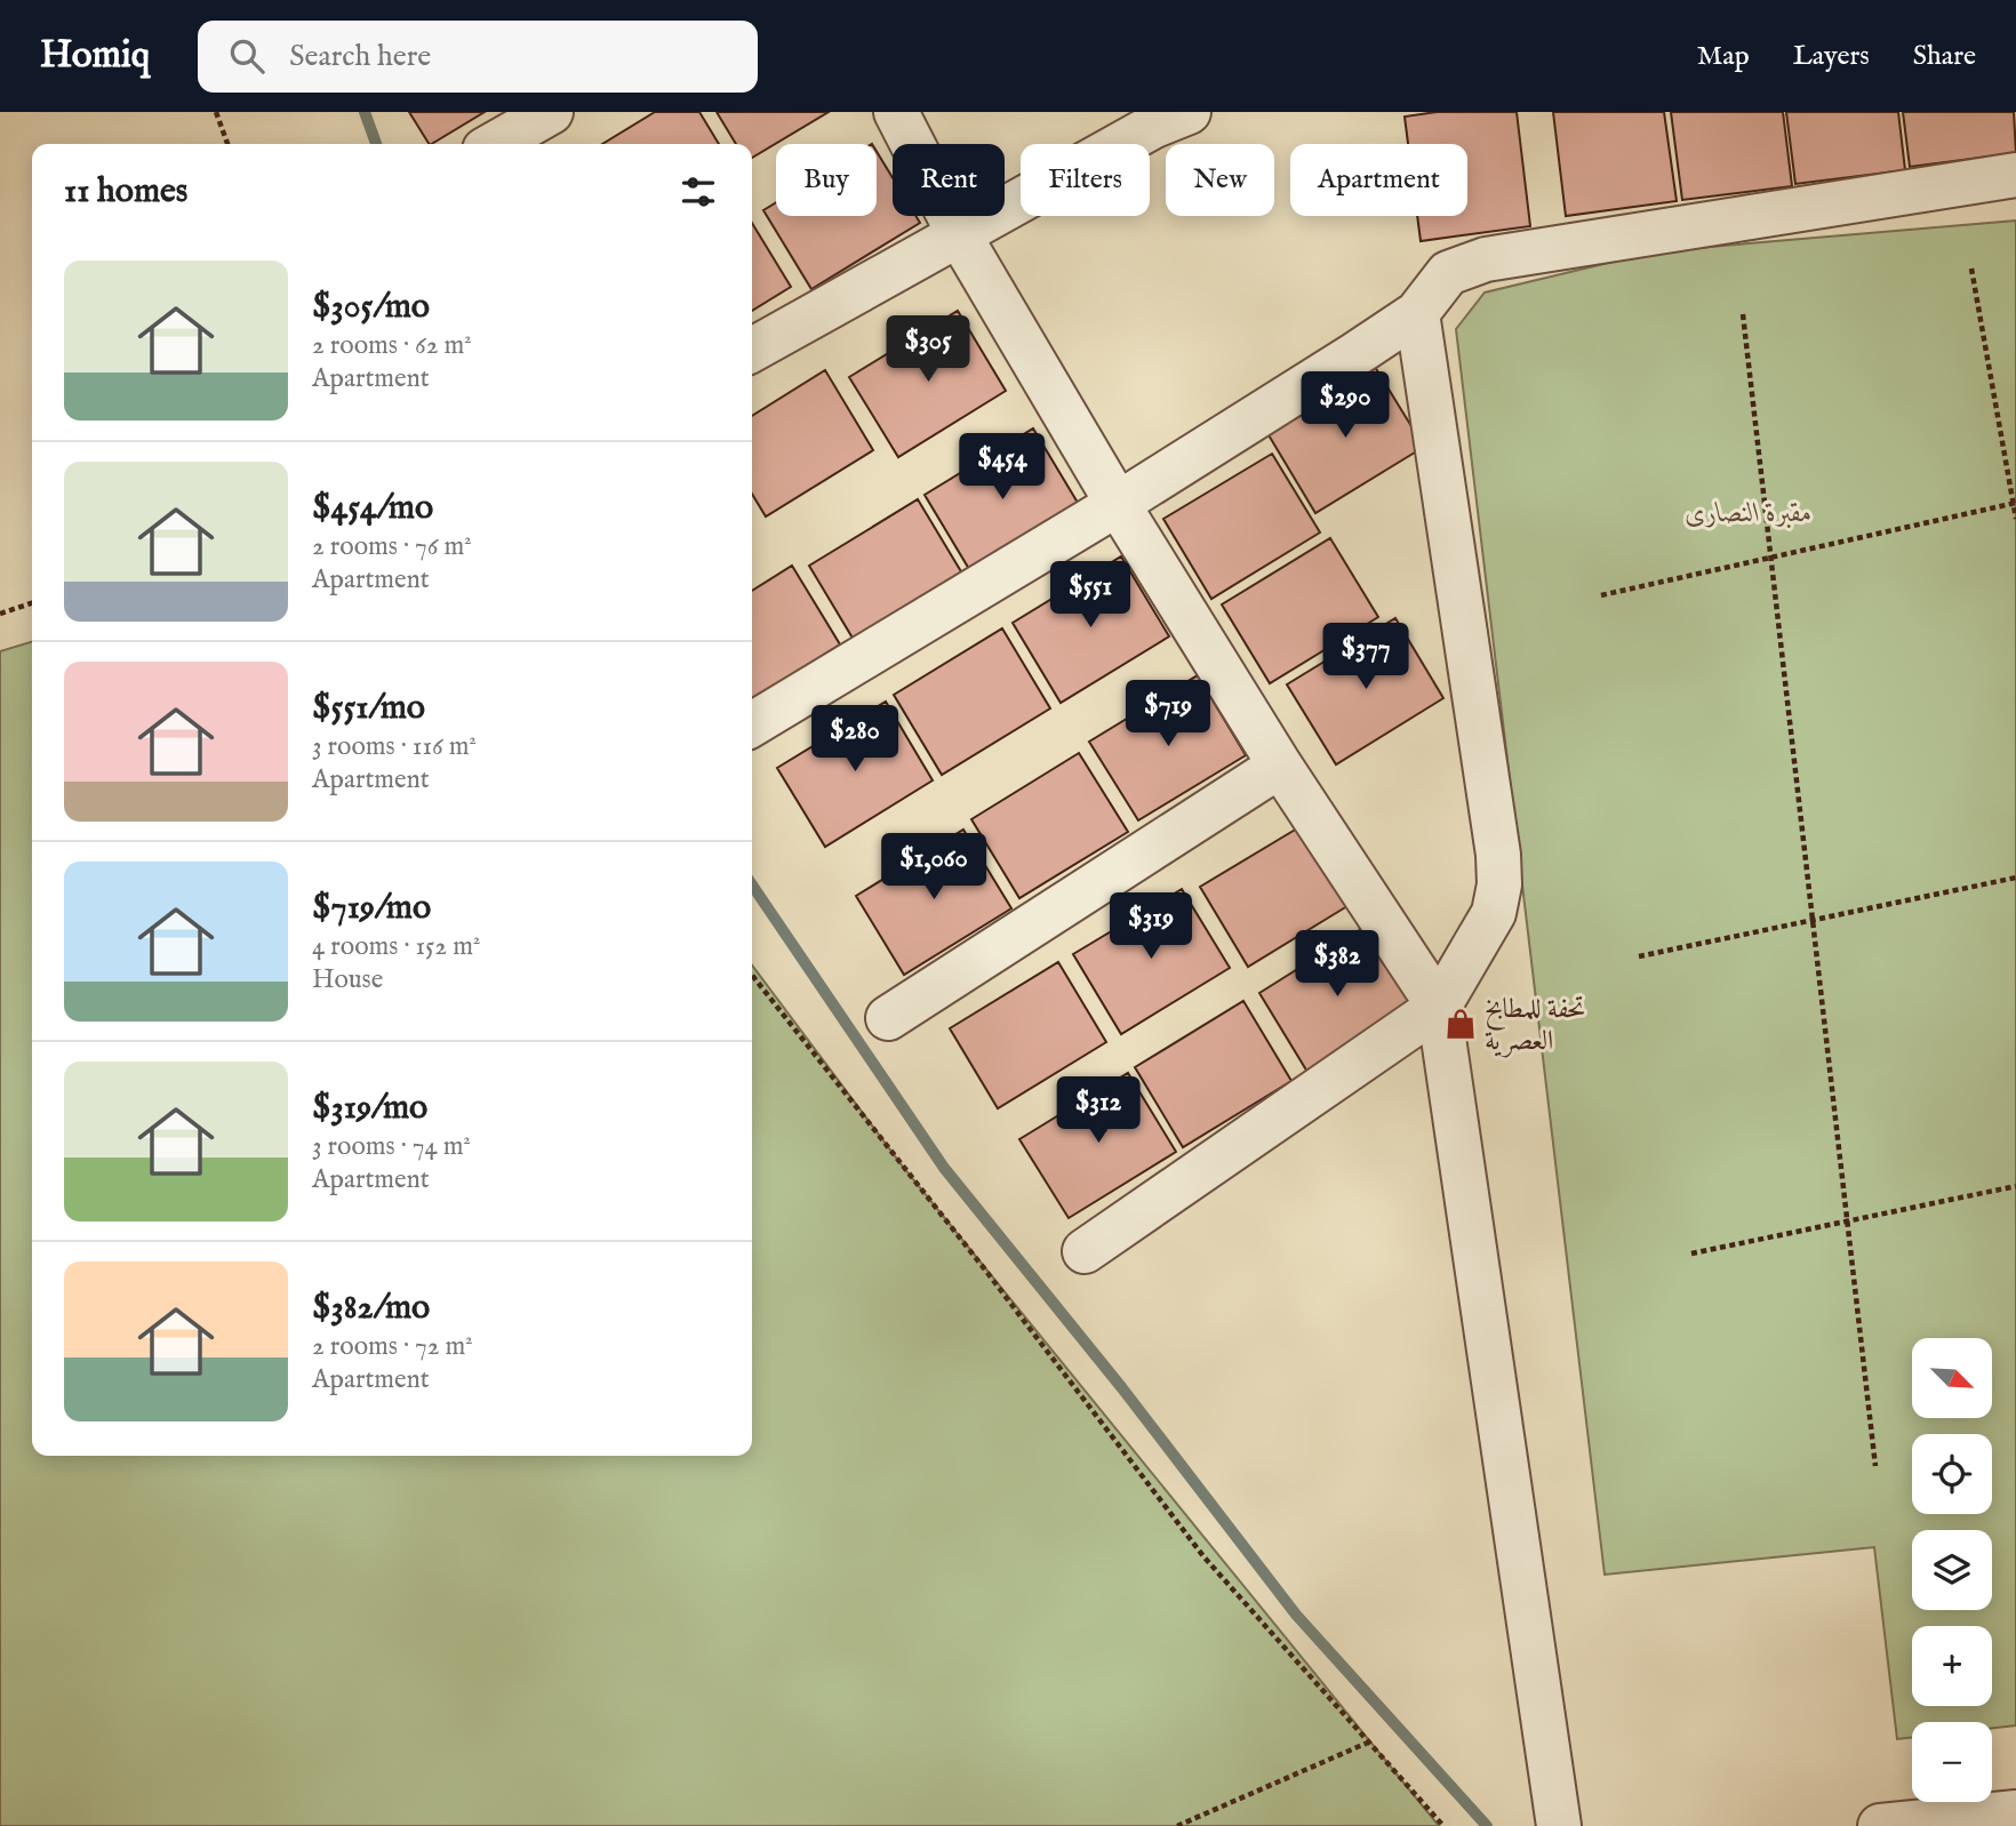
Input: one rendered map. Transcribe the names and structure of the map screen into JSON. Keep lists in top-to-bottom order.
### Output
{
  "parks": ["مقبرة النصارى"],
  "places": {
    "shop": ["تحفة للمطابخ العصرية"]
  },
  "north": "bottom right",
  "page": {
    "header": "Homiq",
    "search": "Search here",
    "nav": ["Map", "Layers", "Share"],
    "chip": [
      "Buy",
      "Rent",
      "Filters",
      "New",
      "Apartment"
    ],
    "heading": "11 homes",
    "list": [
      {
        "name": "$305/mo",
        "note": "2 rooms · 62 m² · Apartment"
      },
      {
        "name": "$454/mo",
        "note": "2 rooms · 76 m² · Apartment"
      },
      {
        "name": "$551/mo",
        "note": "3 rooms · 116 m² · Apartment"
      },
      {
        "name": "$719/mo",
        "note": "4 rooms · 152 m² · House"
      },
      {
        "name": "$319/mo",
        "note": "3 rooms · 74 m² · Apartment"
      },
      {
        "name": "$382/mo",
        "note": "2 rooms · 72 m² · Apartment"
      }
    ],
    "price": [
      "$305",
      "$290",
      "$454",
      "$551",
      "$377",
      "$719",
      "$280",
      "$1,060",
      "$319",
      "$382",
      "$312"
    ],
    "map_buttons": ["+", "−"]
  }
}
